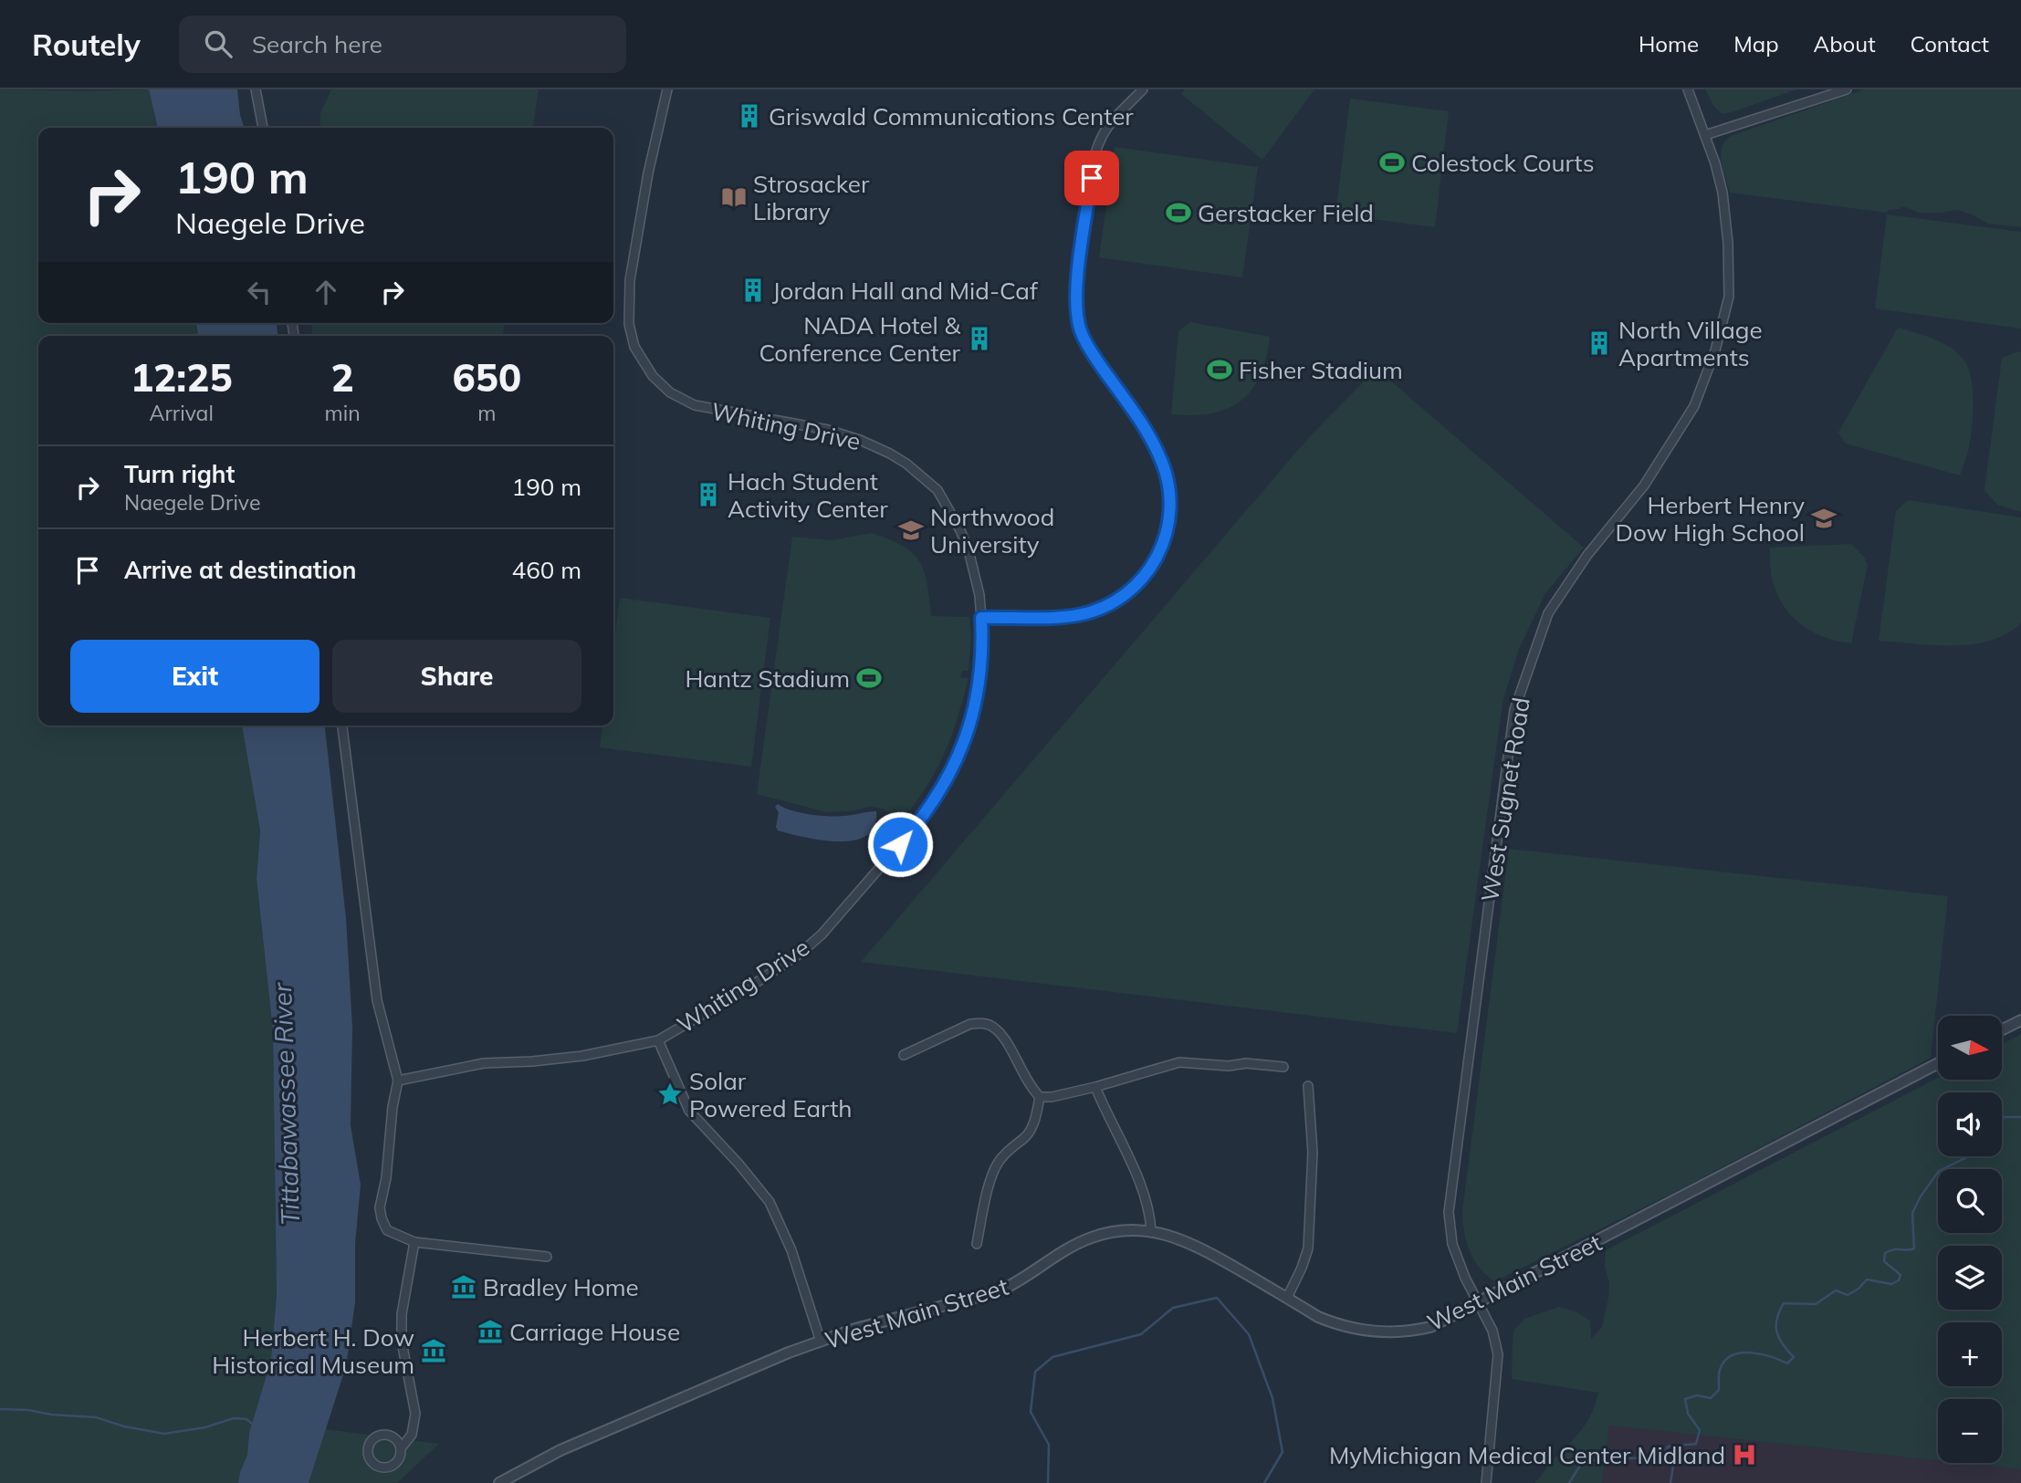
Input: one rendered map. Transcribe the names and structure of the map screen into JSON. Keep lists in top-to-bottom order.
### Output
{
  "streets": {
    "street": ["Whiting Drive", "West Sugnet Road", "West Main Street"]
  },
  "crossings": [
    ["West Sugnet Road", "West Main Street"]
  ],
  "water": ["Tittabawassee River"],
  "places": {
    "building": [
      "Griswald Communications Center",
      "Jordan Hall and Mid-Caf",
      "NADA Hotel & Conference Center",
      "North Village Apartments",
      "Hach Student Activity Center"
    ],
    "sports": [
      "Colestock Courts",
      "Gerstacker Field",
      "Fisher Stadium",
      "Hantz Stadium"
    ],
    "library": ["Strosacker Library"],
    "school or university": ["Herbert Henry Dow High School", "Northwood University"],
    "place": ["Solar Powered Earth"],
    "museum": ["Bradley Home", "Carriage House", "Herbert H. Dow Historical Museum"],
    "hospital": ["MyMichigan Medical Center Midland"]
  },
  "north": "right",
  "page": {
    "header": "Routely",
    "search": "Search here",
    "nav": [
      "Home",
      "Map",
      "About",
      "Contact"
    ],
    "turn": ["190 m", "Naegele Drive"],
    "eta": [
      "12:25",
      "Arrival",
      "2",
      "min",
      "650",
      "m"
    ],
    "list": [
      {
        "name": "Turn right",
        "note": "Naegele Drive",
        "value": "190 m"
      },
      {
        "name": "Arrive at destination",
        "value": "460 m"
      }
    ],
    "buttons": ["Exit", "Share"],
    "map_buttons": ["+", "−"]
  }
}
